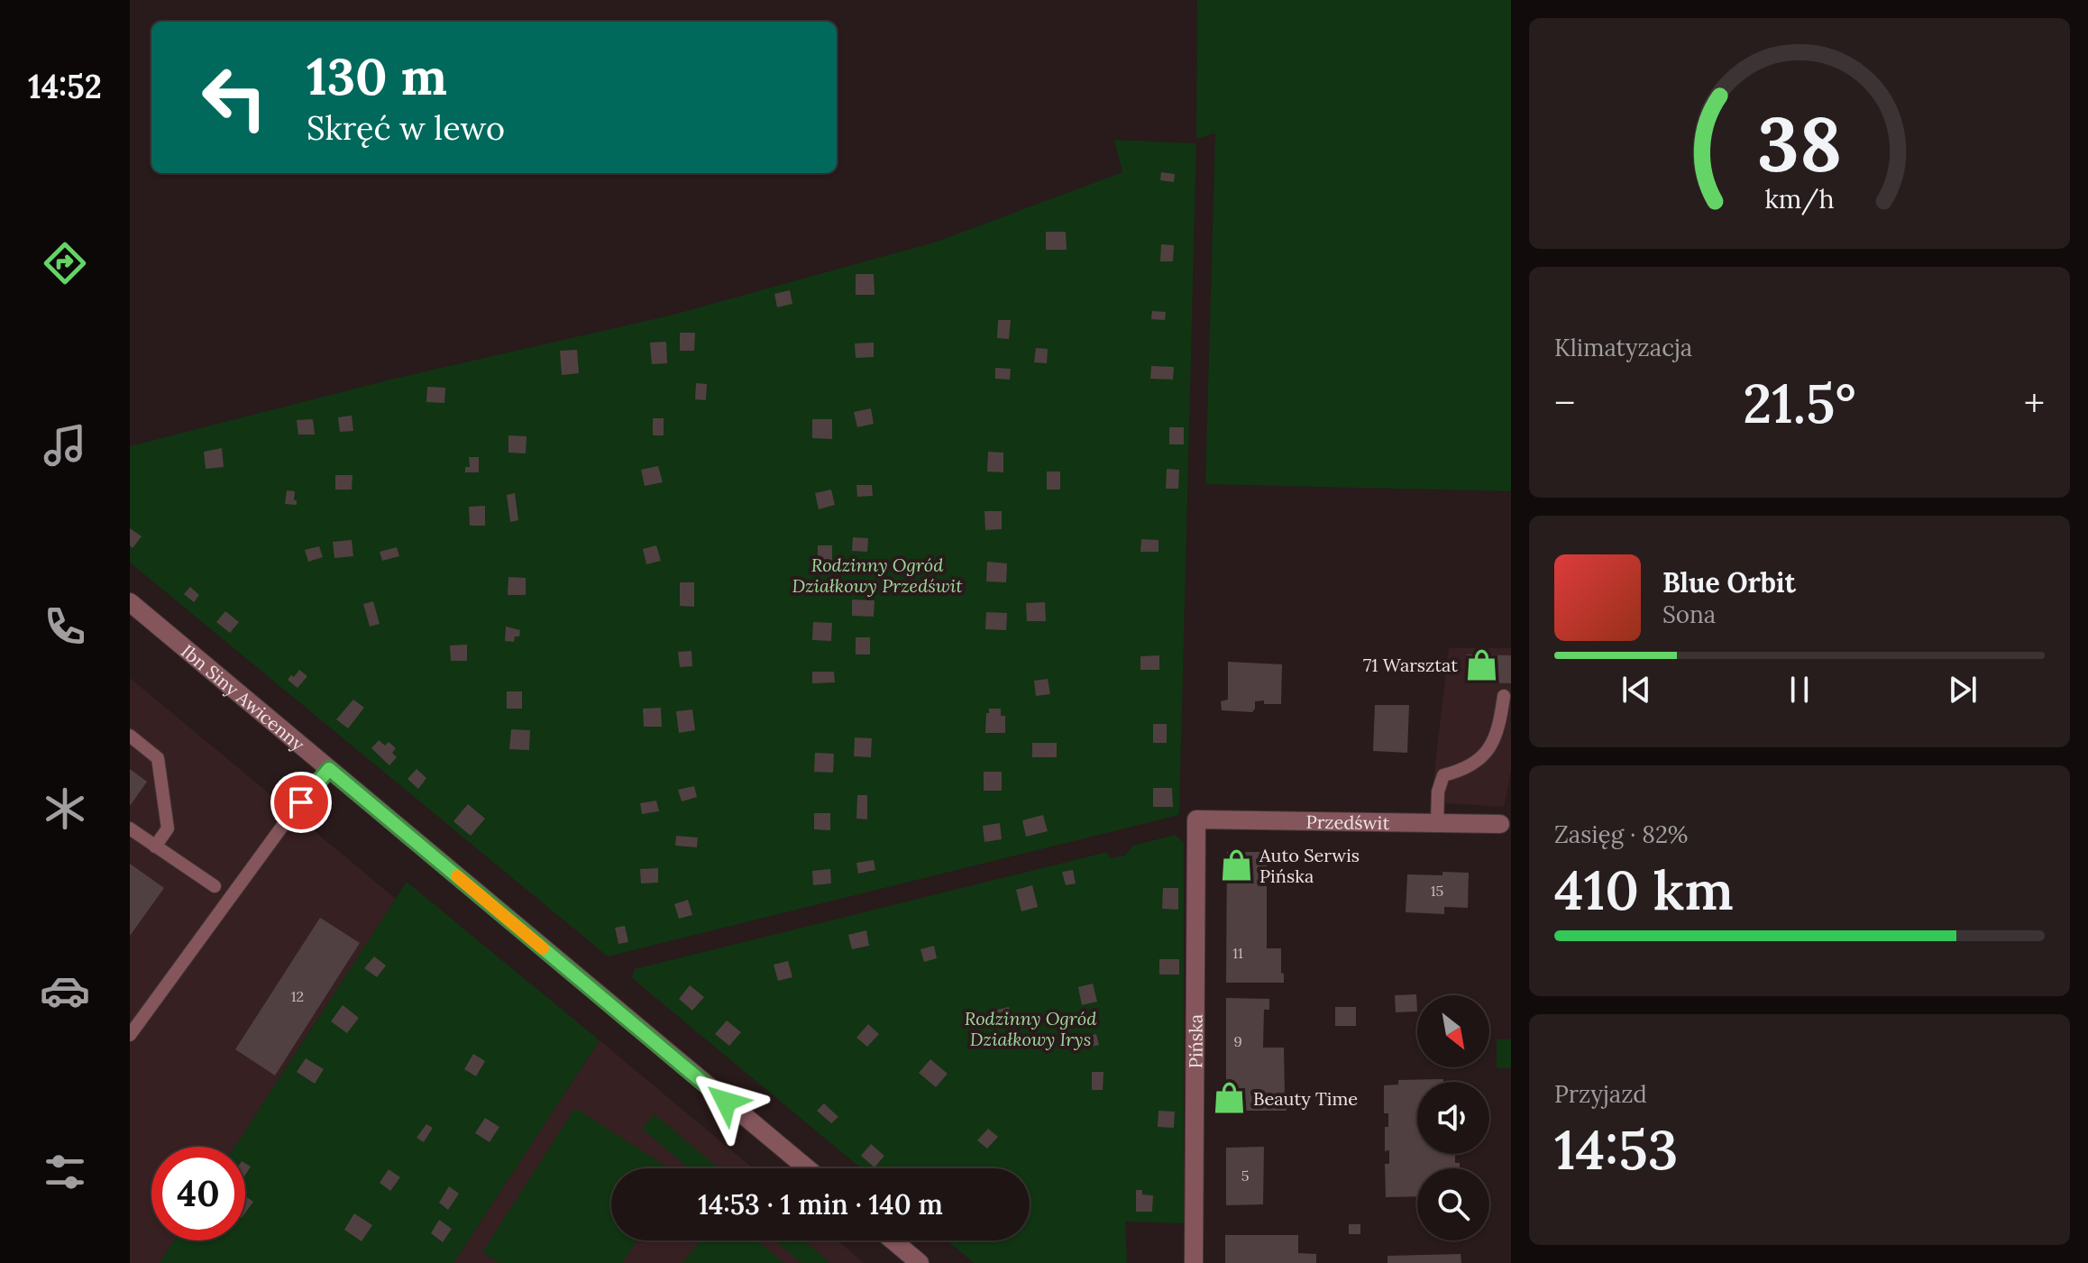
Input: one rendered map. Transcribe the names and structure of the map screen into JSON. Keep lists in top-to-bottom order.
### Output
{
  "streets": {
    "street": ["Ibn Siny Awicenny", "Przedświt", "Pińska"]
  },
  "crossings": [
    ["Przedświt", "Pińska"]
  ],
  "parks": ["Rodzinny Ogród Działkowy Przedświt", "Rodzinny Ogród Działkowy Irys"],
  "places": {
    "shop": ["71 Warsztat", "Auto Serwis Pińska", "Beauty Time"]
  },
  "house_numbers": [
    "15",
    "11",
    "12",
    "9",
    "5"
  ],
  "north": "bottom right",
  "page": {
    "tabs": "14:52",
    "turn": ["130 m", "Skręć w lewo"],
    "tile": [
      "Klimatyzacja",
      ["Zasięg · 82%", "410 km"],
      ["Przyjazd", "14:53"]
    ],
    "heat": ["−", "21.5°", "+"],
    "song": ["Blue Orbit", "Sona"],
    "limit": "40",
    "trip": "14:53 · 1 min · 140 m",
    "gauge": ["38", "km/h"]
  }
}
